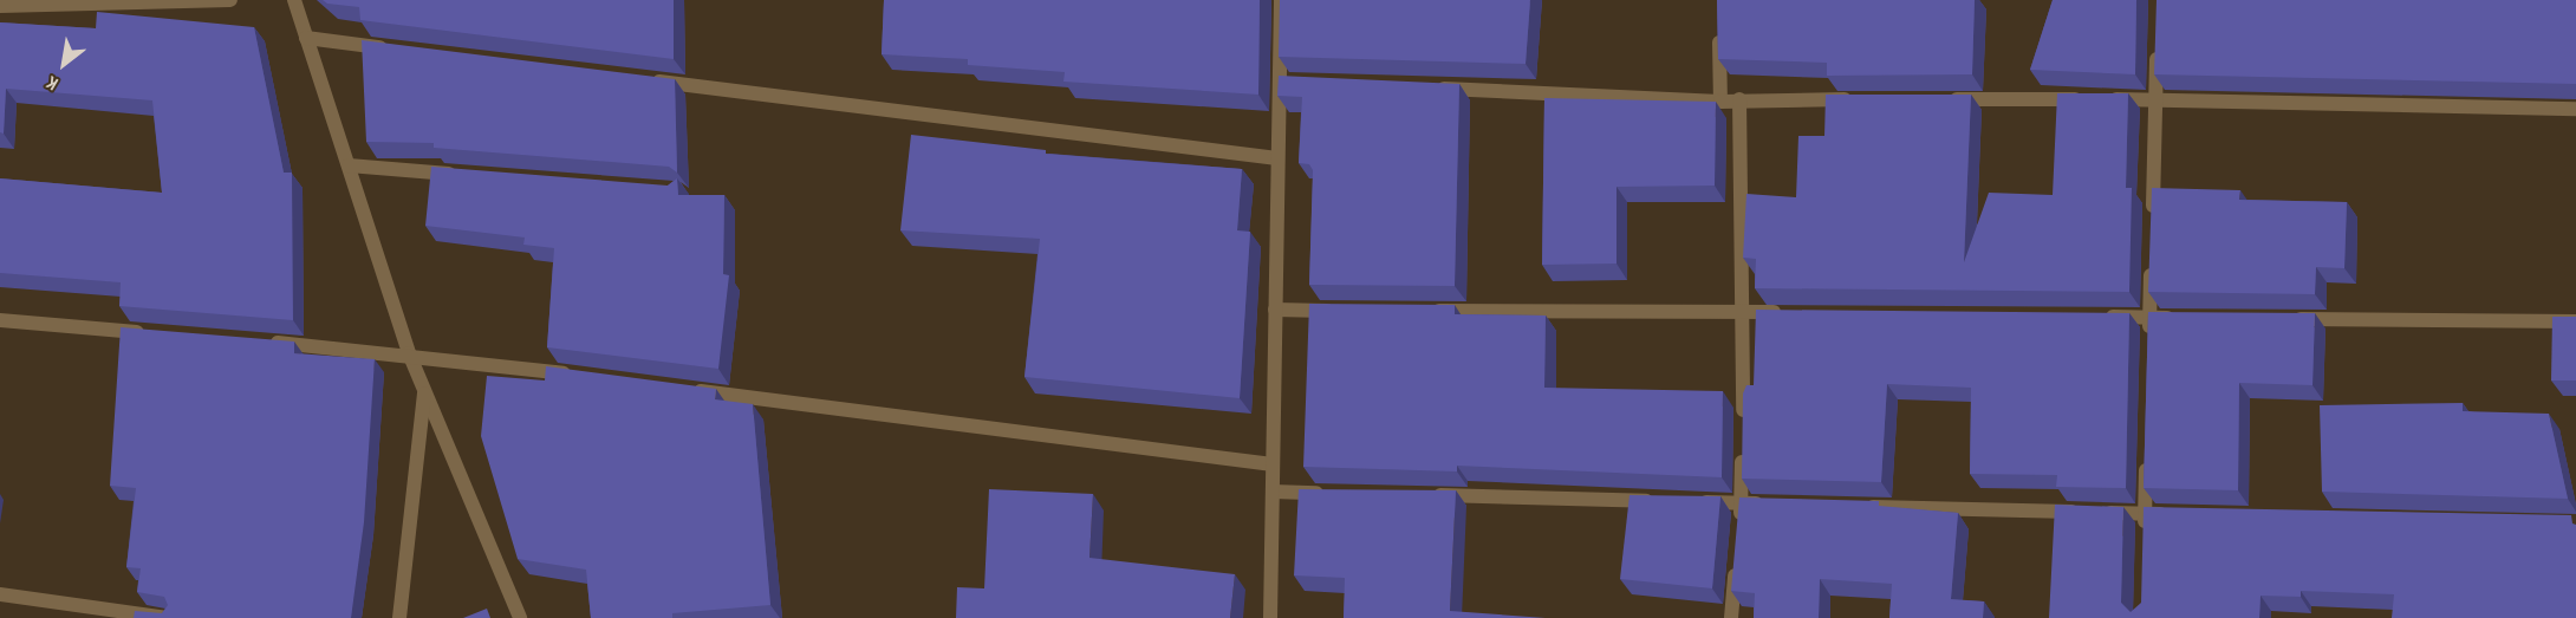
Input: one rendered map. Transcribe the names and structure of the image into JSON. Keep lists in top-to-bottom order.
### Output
{
  "north": "bottom left"
}
